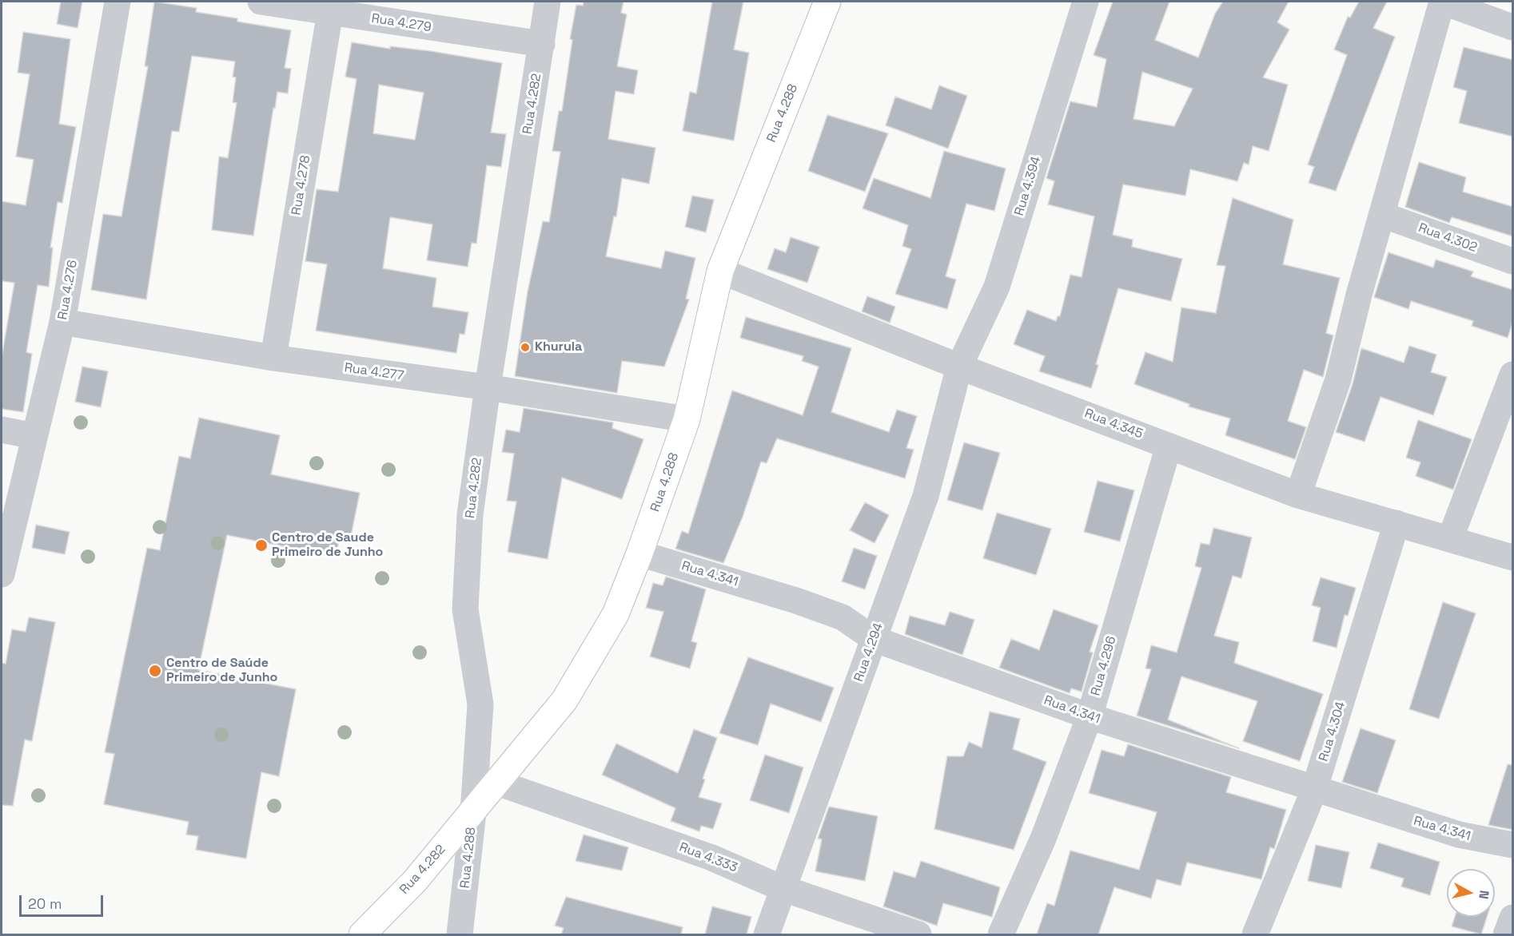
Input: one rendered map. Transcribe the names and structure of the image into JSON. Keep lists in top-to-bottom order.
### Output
{
  "streets": {
    "street": [
      "Rua 4.279",
      "Rua 4.282",
      "Rua 4.288",
      "Rua 4.278",
      "Rua 4.394",
      "Rua 4.302",
      "Rua 4.276",
      "Rua 4.277",
      "Rua 4.345",
      "Rua 4.341",
      "Rua 4.294",
      "Rua 4.296",
      "Rua 4.304",
      "Rua 4.333"
    ]
  },
  "crossings": [
    ["Rua 4.279", "Rua 4.282"],
    ["Rua 4.279", "Rua 4.278"],
    ["Rua 4.282", "Rua 4.288"],
    ["Rua 4.282", "Rua 4.277"],
    ["Rua 4.288", "Rua 4.277"],
    ["Rua 4.288", "Rua 4.345"],
    ["Rua 4.288", "Rua 4.341"],
    ["Rua 4.288", "Rua 4.333"],
    ["Rua 4.278", "Rua 4.277"],
    ["Rua 4.394", "Rua 4.345"],
    ["Rua 4.394", "Rua 4.294"],
    ["Rua 4.276", "Rua 4.277"],
    ["Rua 4.345", "Rua 4.294"],
    ["Rua 4.345", "Rua 4.296"],
    ["Rua 4.345", "Rua 4.304"],
    ["Rua 4.341", "Rua 4.294"],
    ["Rua 4.341", "Rua 4.296"],
    ["Rua 4.341", "Rua 4.304"],
    ["Rua 4.294", "Rua 4.333"]
  ],
  "places": ["Khurula", "Centro de Saude Primeiro de Junho", "Centro de Saúde Primeiro de Junho"],
  "scale_bar": "20 m",
  "north": "right"
}
